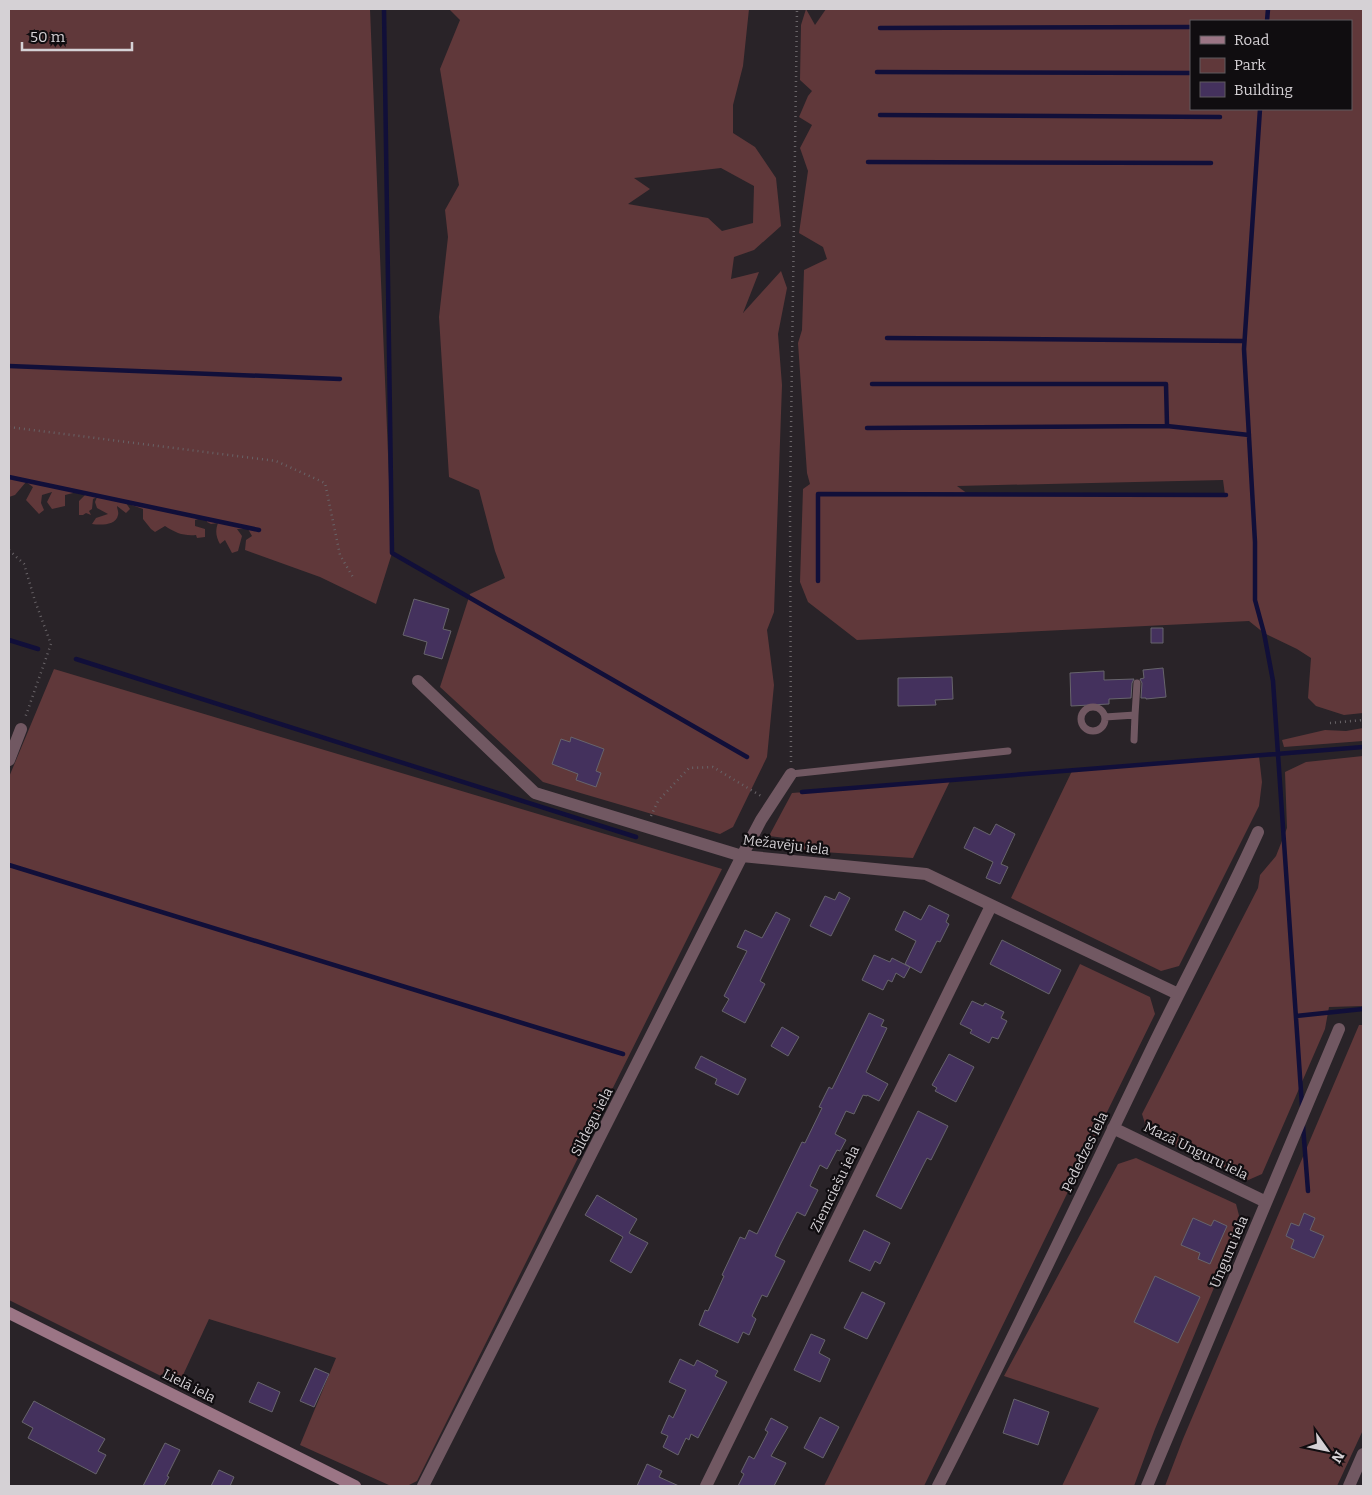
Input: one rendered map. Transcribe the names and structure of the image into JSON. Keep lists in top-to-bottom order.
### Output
{
  "streets": {
    "street": [
      "Mežavēju iela",
      "Sildegu iela",
      "Mazā Unguru iela",
      "Pededzes iela",
      "Ziemciešu iela",
      "Unguru iela",
      "Lielā iela"
    ]
  },
  "crossings": [
    ["Mežavēju iela", "Sildegu iela"],
    ["Mežavēju iela", "Pededzes iela"],
    ["Mežavēju iela", "Ziemciešu iela"],
    ["Mazā Unguru iela", "Pededzes iela"],
    ["Mazā Unguru iela", "Unguru iela"]
  ],
  "legend": ["Road", "Park", "Building"],
  "scale_bar": "50 m",
  "north": "bottom right"
}
